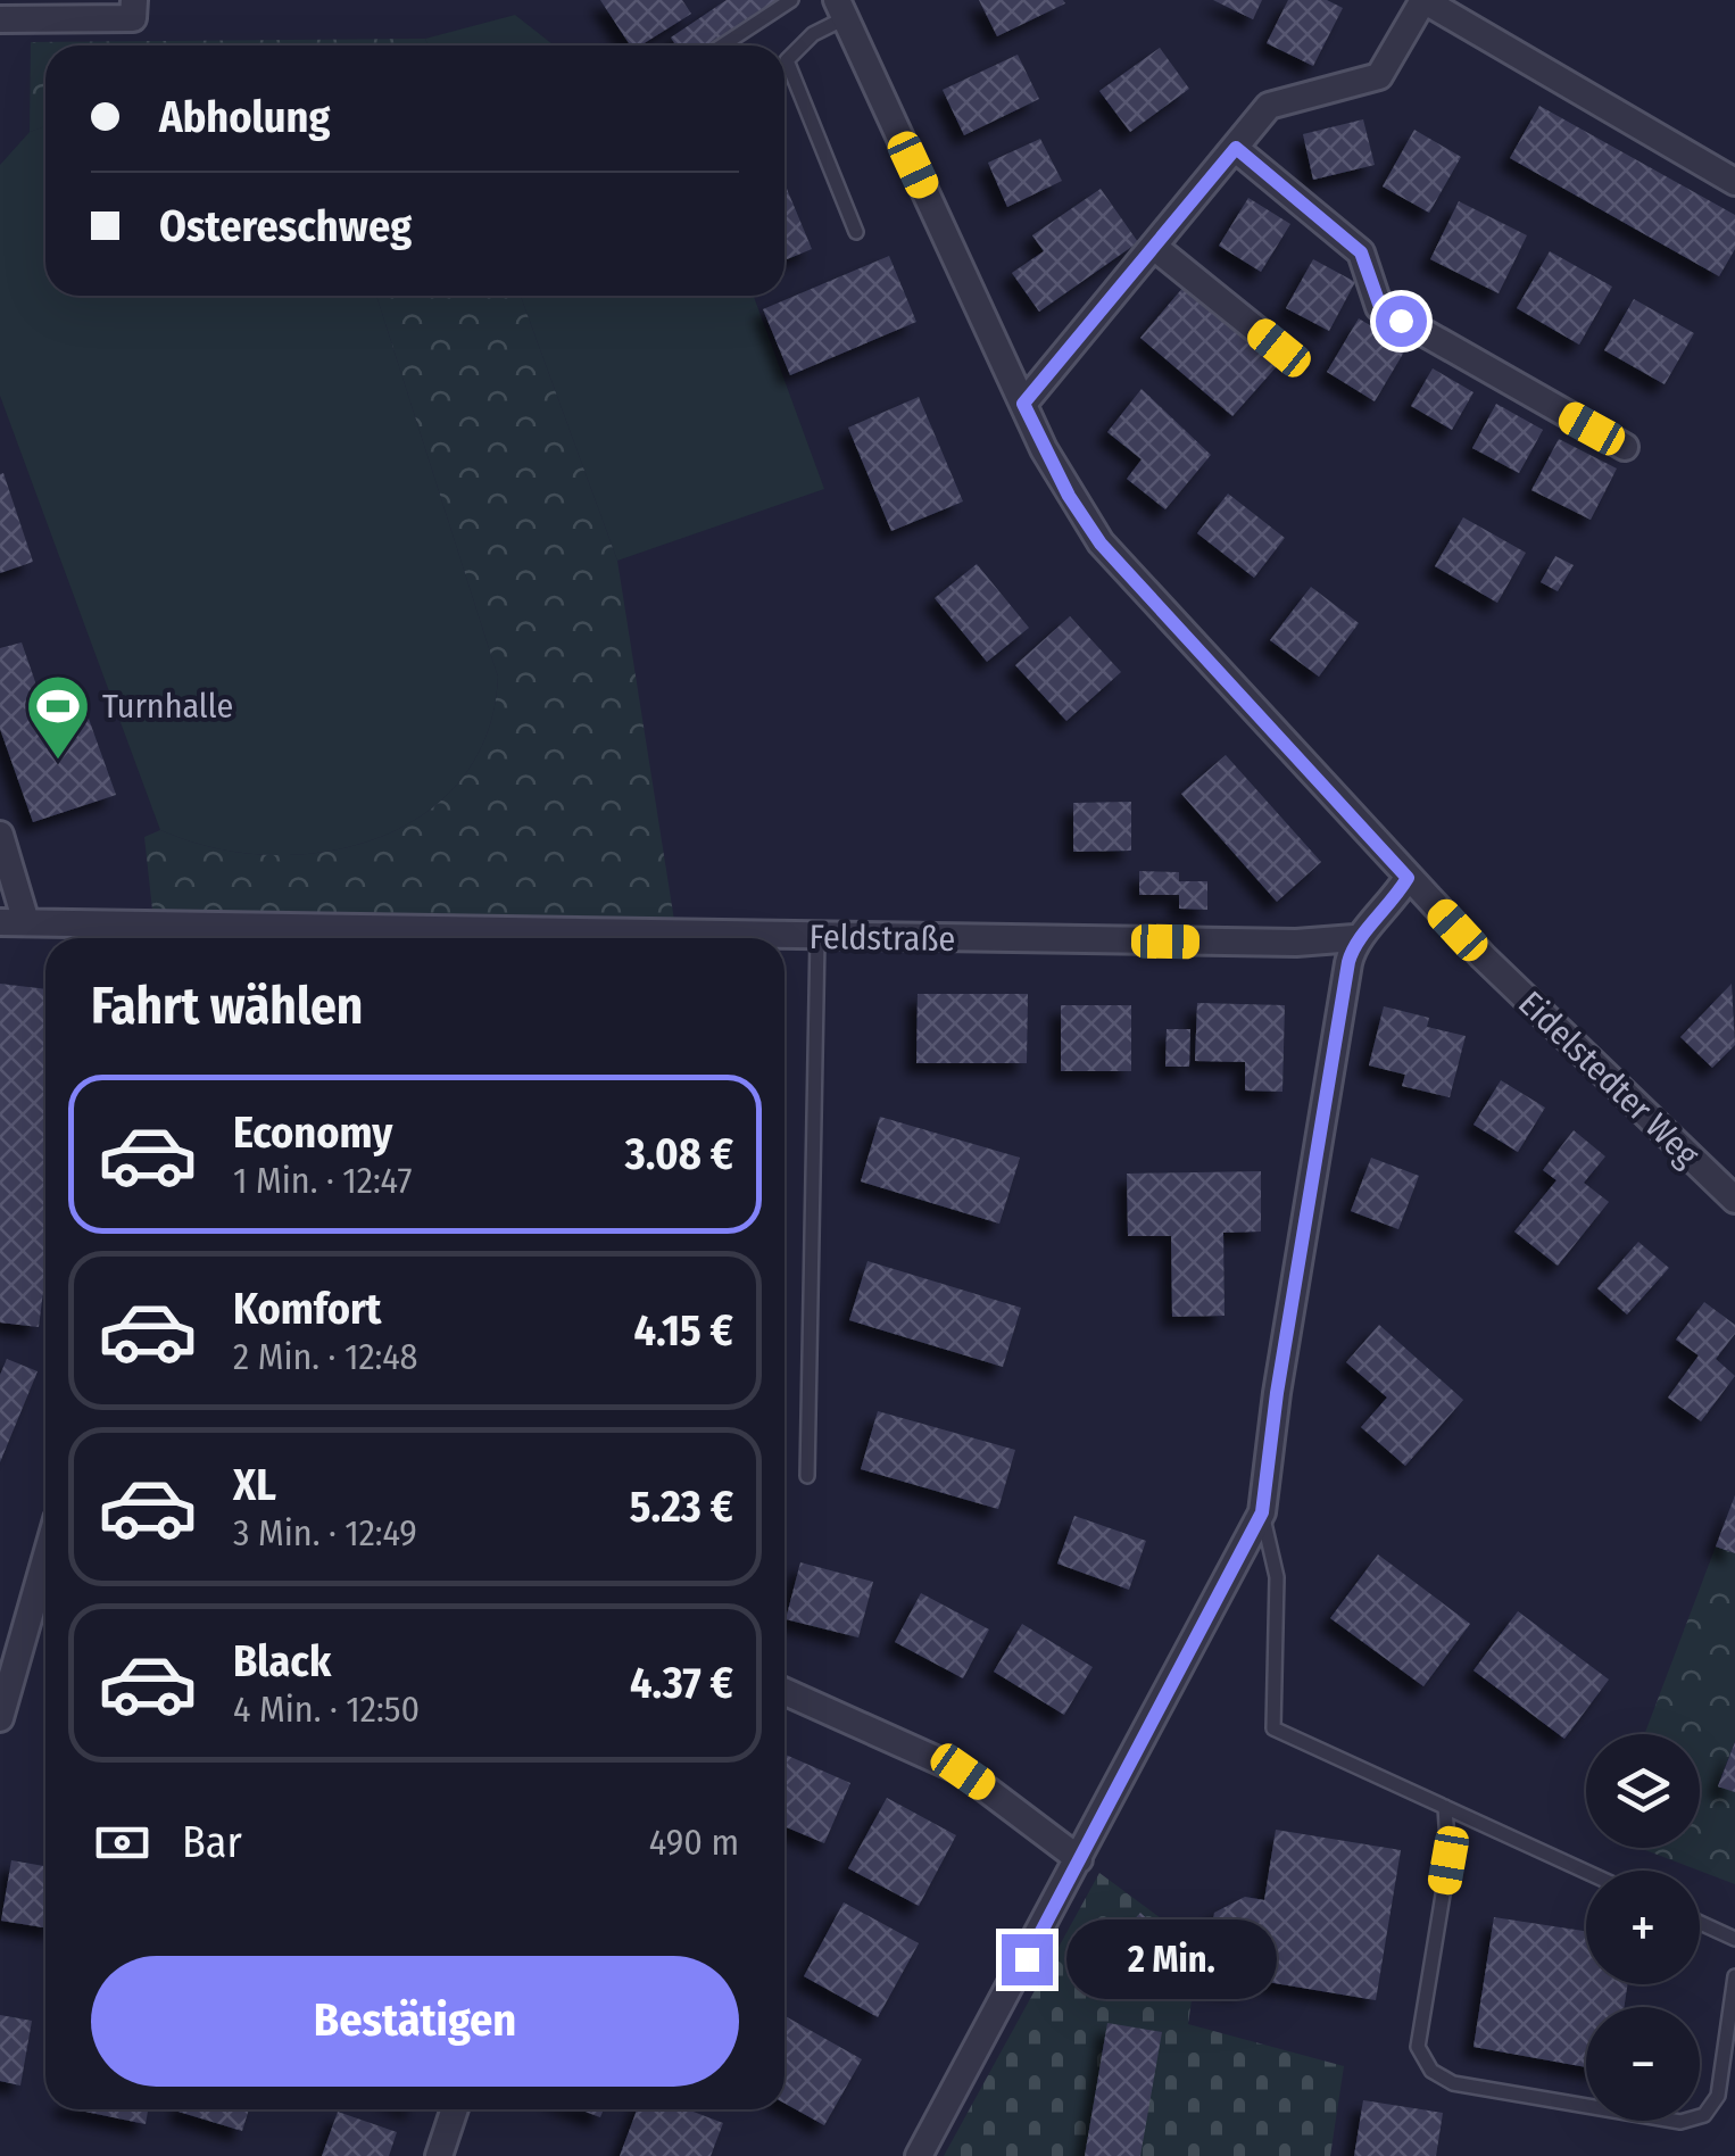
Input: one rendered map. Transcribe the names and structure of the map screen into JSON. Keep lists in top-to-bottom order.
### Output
{
  "streets": {
    "street": ["Feldstraße", "Eidelstedter Weg"]
  },
  "places": {
    "sports": ["Turnhalle"]
  },
  "page": {
    "banner": ["Abholung", "Ostereschweg"],
    "heading": "Fahrt wählen",
    "list": [
      {
        "name": "Economy",
        "note": "1 Min. · 12:47",
        "value": "3.08 €"
      },
      {
        "name": "Komfort",
        "note": "2 Min. · 12:48",
        "value": "4.15 €"
      },
      {
        "name": "XL",
        "note": "3 Min. · 12:49",
        "value": "5.23 €"
      },
      {
        "name": "Black",
        "note": "4 Min. · 12:50",
        "value": "4.37 €"
      }
    ],
    "map_buttons": ["+", "−"],
    "pay": ["Bar", "490 m"],
    "bubble": "2 Min.",
    "buttons": "Bestätigen"
  }
}
